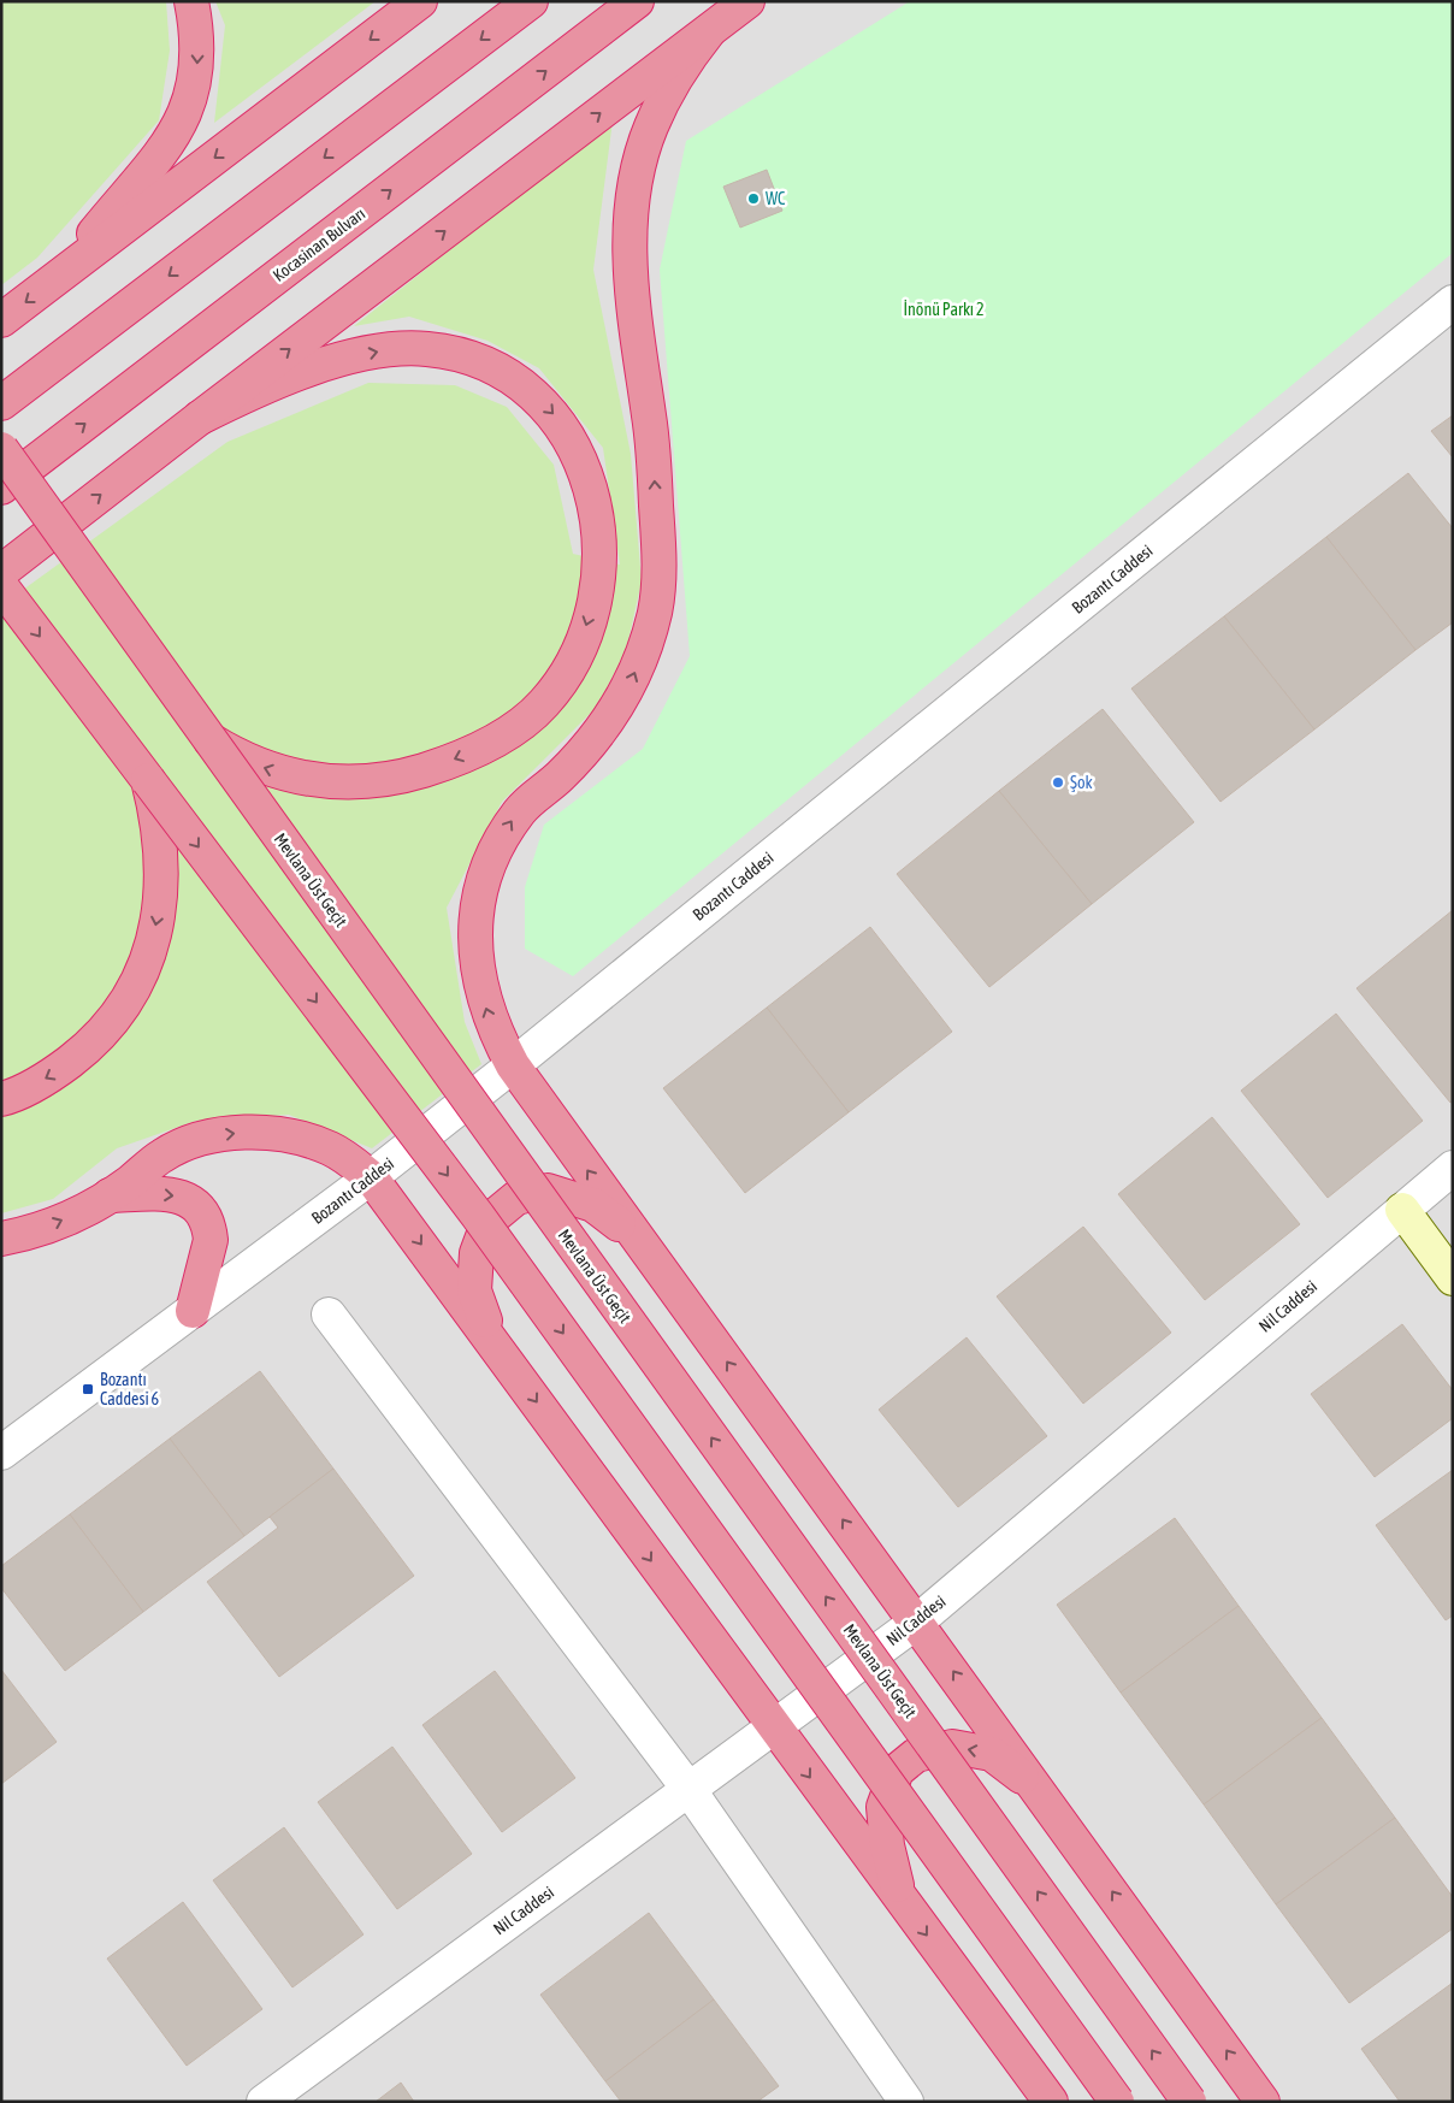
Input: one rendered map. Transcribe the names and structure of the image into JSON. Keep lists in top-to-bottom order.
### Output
{
  "streets": {
    "highway": ["Kocasinan Bulvarı", "Mevlana Üst Geçit"],
    "street": ["Bozantı Caddesi", "Nil Caddesi"]
  },
  "parks": ["İnönü Parkı 2"],
  "places": {
    "other": ["WC", "Şok"],
    "transit": ["Bozantı Caddesi 6"]
  }
}
